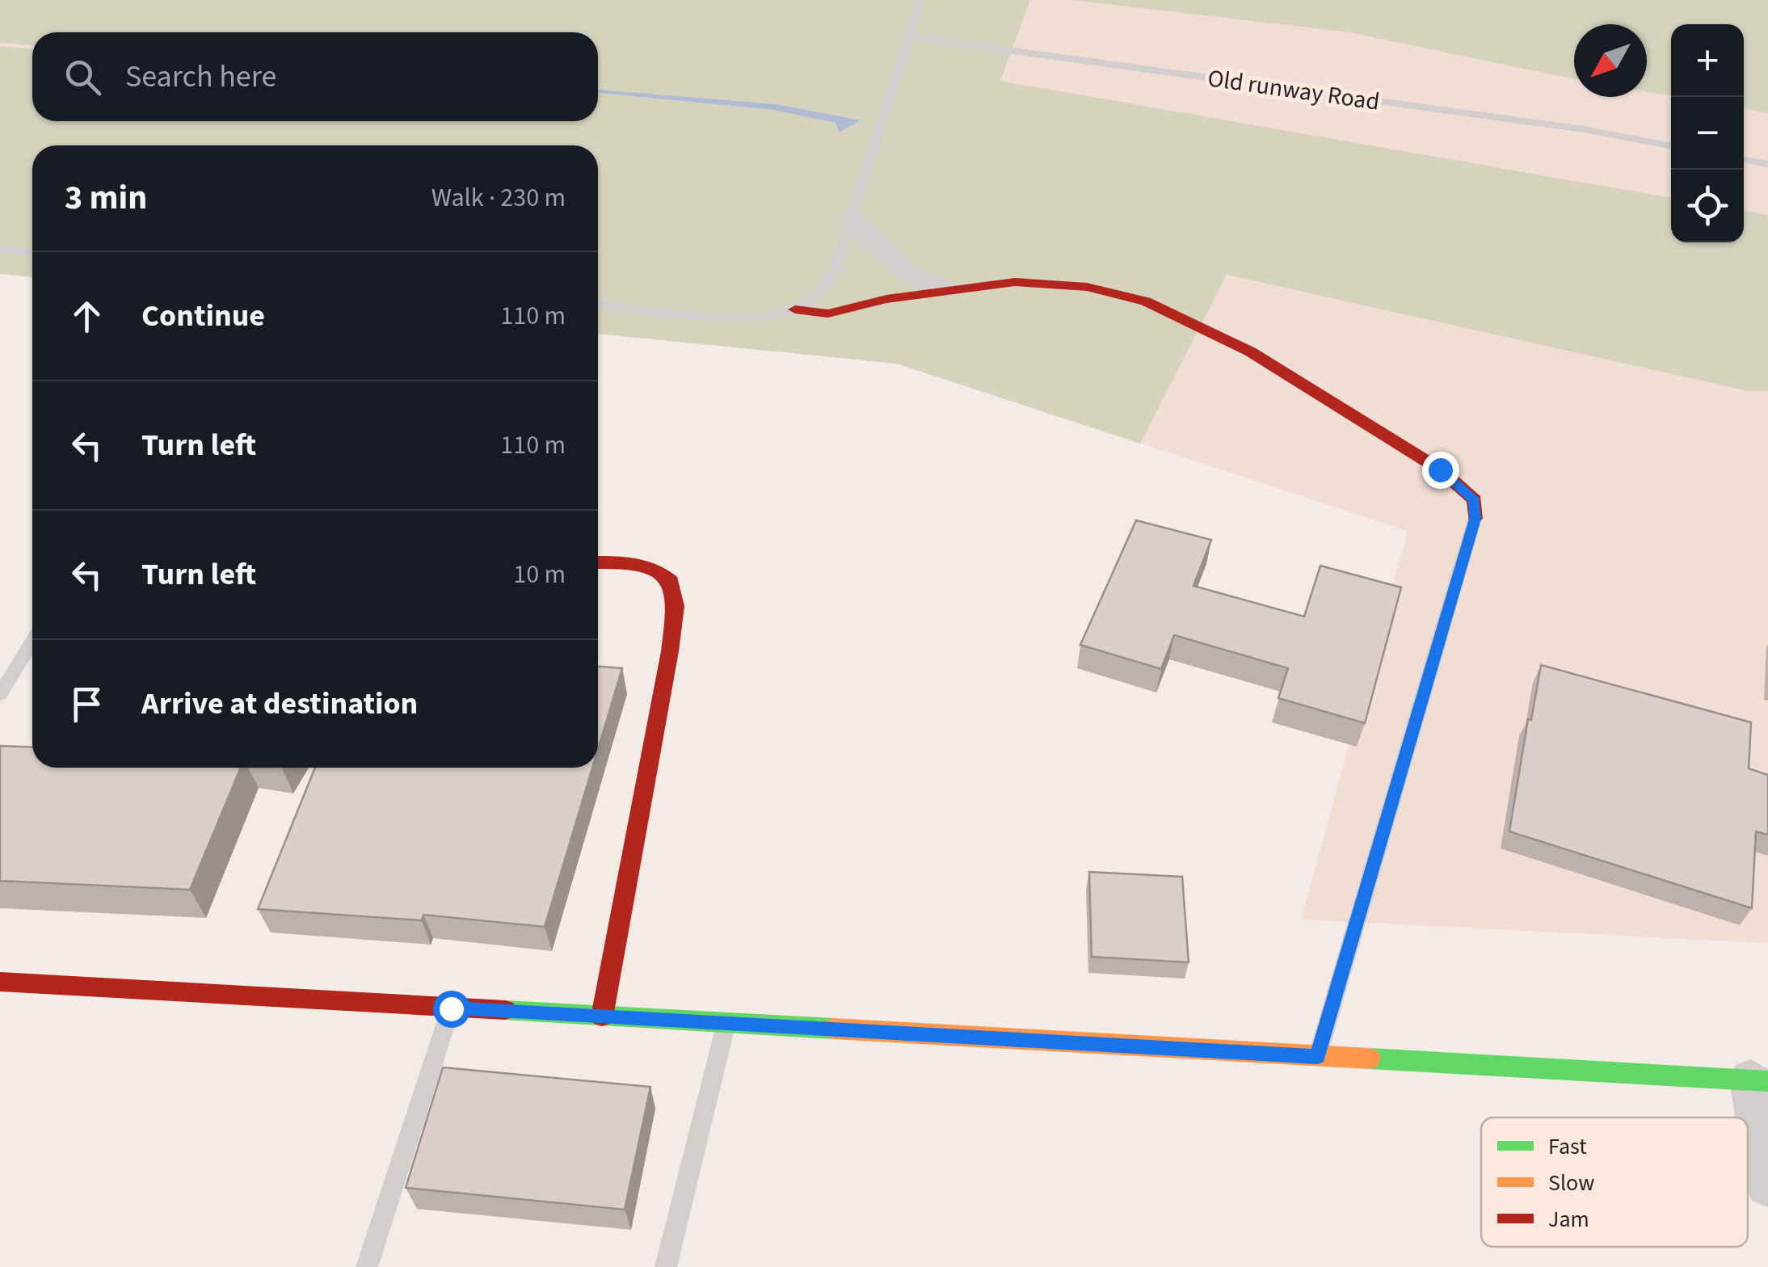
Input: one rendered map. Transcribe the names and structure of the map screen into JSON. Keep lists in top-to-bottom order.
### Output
{
  "streets": {
    "lane": ["Old runway Road"]
  },
  "legend": ["Fast", "Slow", "Jam"],
  "north": "bottom left",
  "page": {
    "map_buttons": ["+", "−"],
    "search": "Search here",
    "heading": ["3 min", "Walk · 230 m"],
    "list": [
      ["Continue", "110 m"],
      ["Turn left", "110 m"],
      ["Turn left", "10 m"],
      "Arrive at destination"
    ]
  }
}
